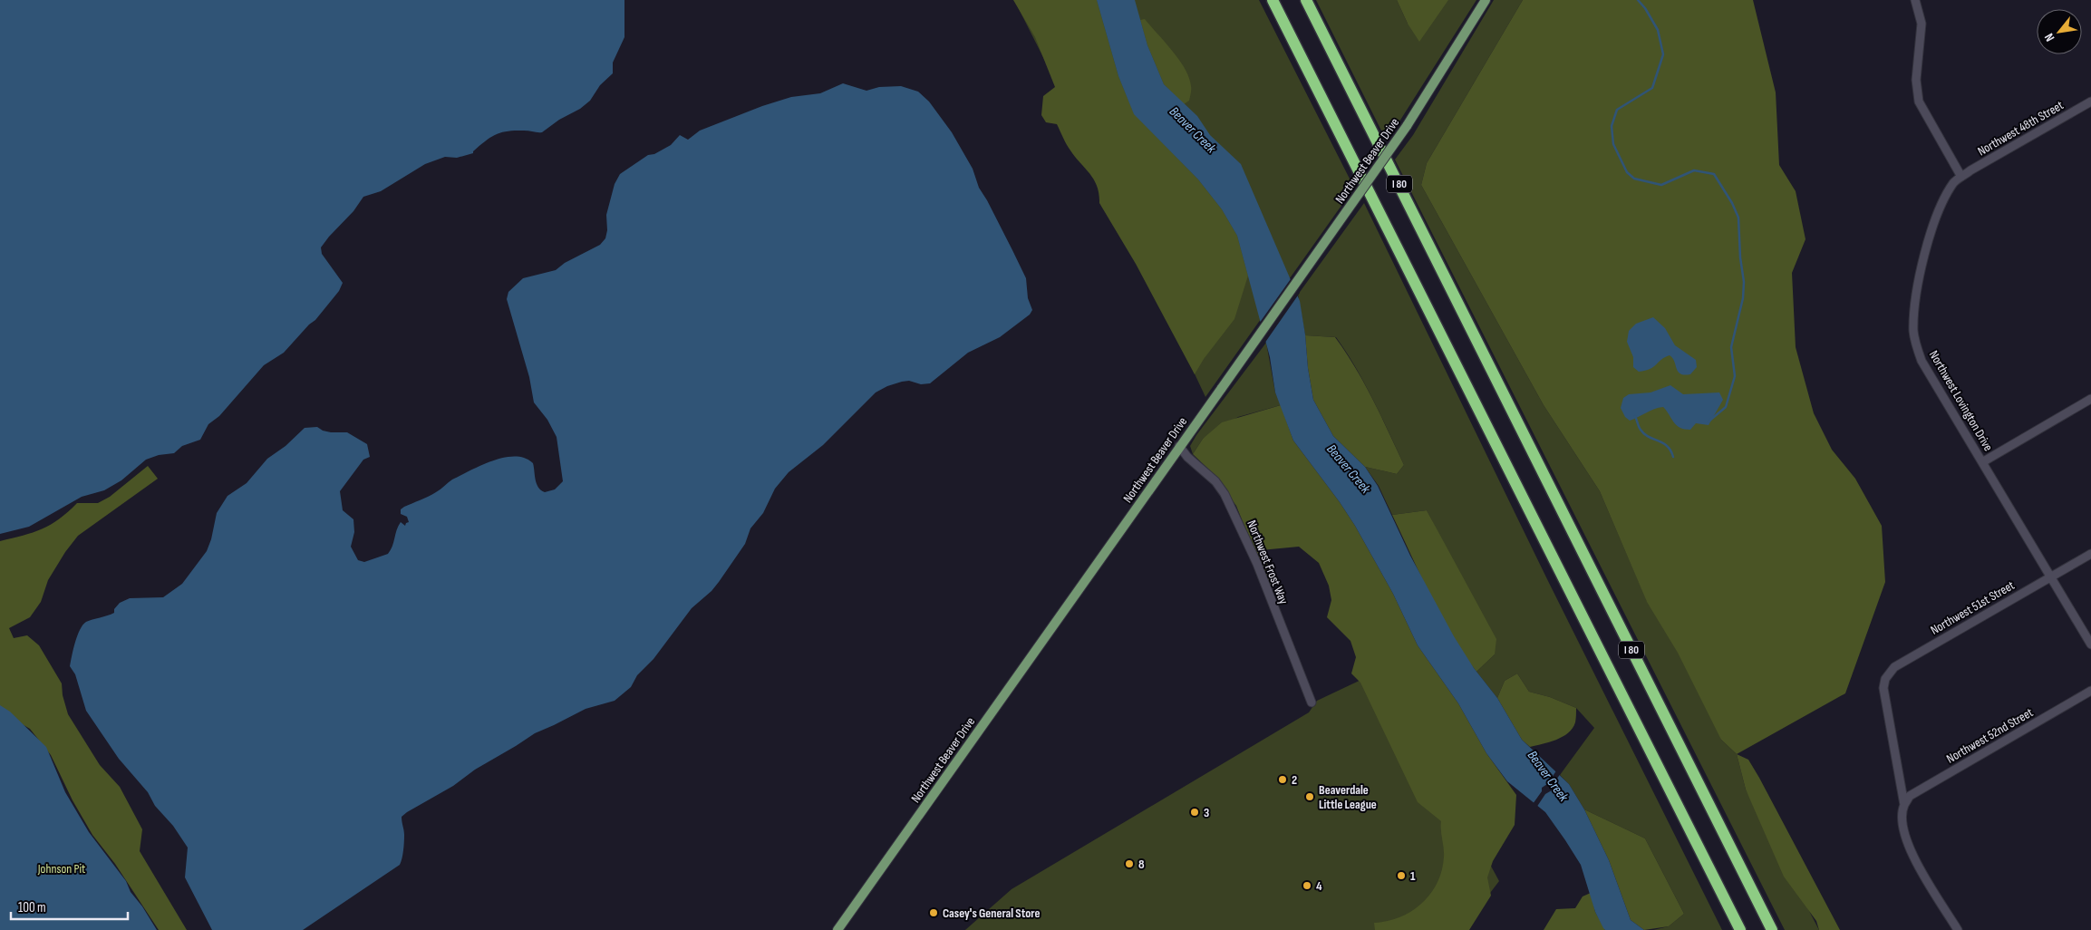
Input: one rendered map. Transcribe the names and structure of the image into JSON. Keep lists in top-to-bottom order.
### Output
{
  "streets": {
    "highway": ["I 80"],
    "main road": ["Northwest Beaver Drive"],
    "street": [
      "Northwest 48th Street",
      "Northwest Lovington Drive",
      "Northwest Frost Way",
      "Northwest 51st Street",
      "Northwest 52nd Street"
    ]
  },
  "crossings": [
    ["Northwest 48th Street", "Northwest Lovington Drive"],
    ["Northwest Beaver Drive", "Northwest Frost Way"],
    ["Northwest Lovington Drive", "Northwest 51st Street"],
    ["Northwest 51st Street", "Northwest 52nd Street"]
  ],
  "water": ["Beaver Creek"],
  "parks": ["Johnson Pit"],
  "places": [
    "2",
    "Beaverdale Little League",
    "3",
    "8",
    "1",
    "4",
    "Casey's General Store"
  ],
  "scale_bar": "100 m",
  "north": "bottom left"
}
